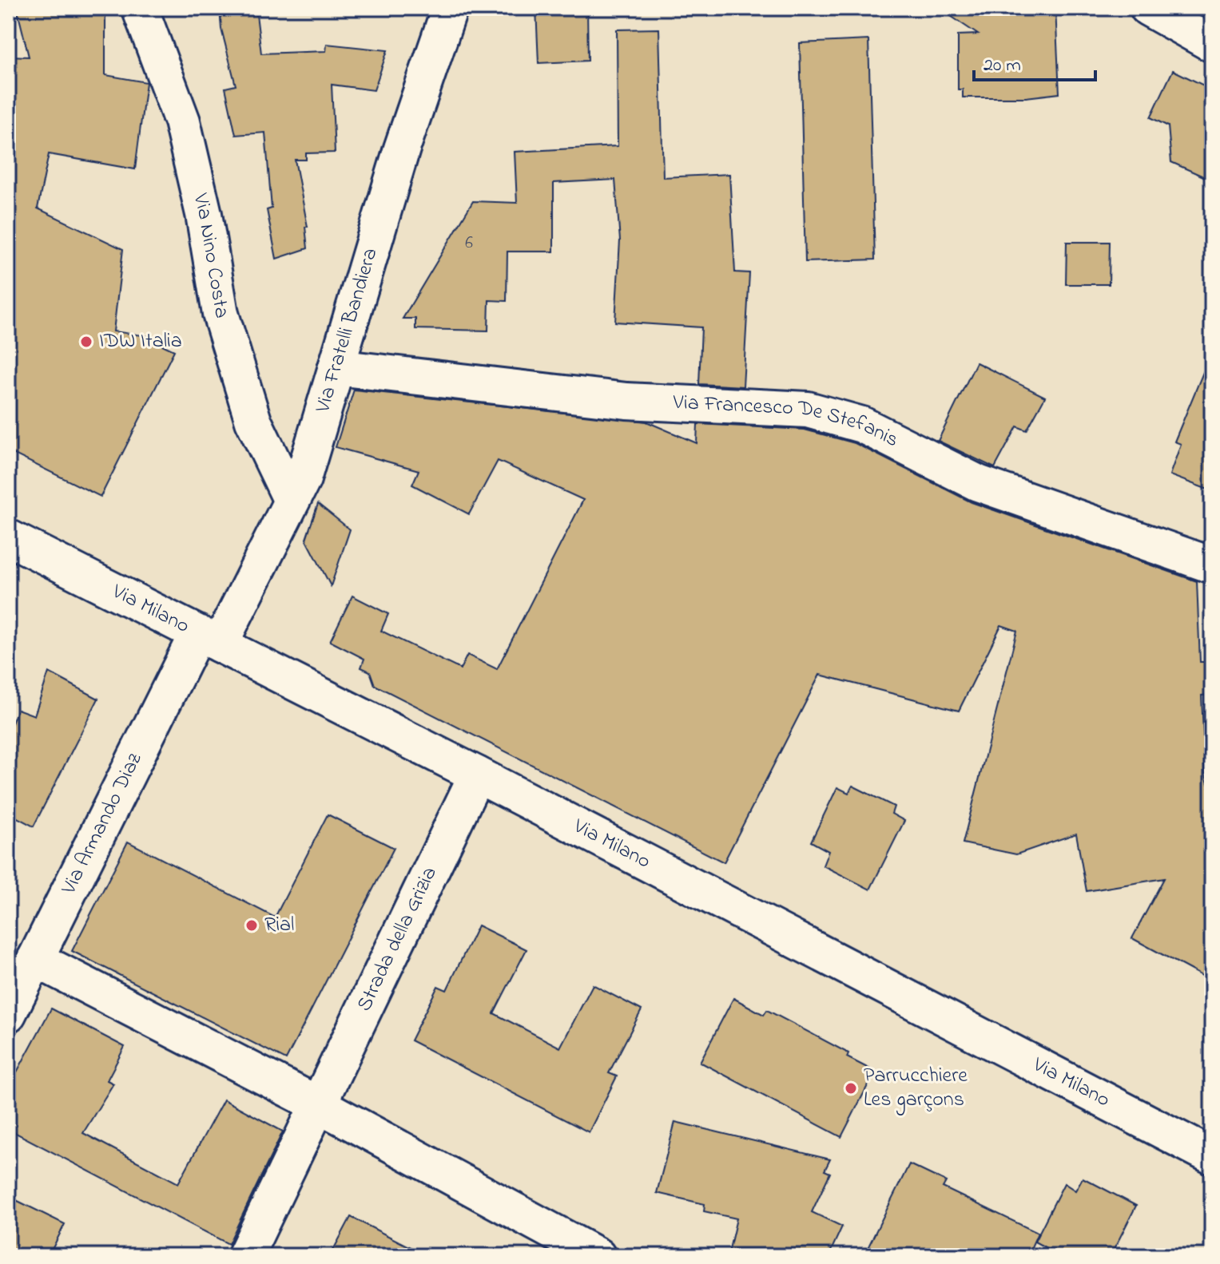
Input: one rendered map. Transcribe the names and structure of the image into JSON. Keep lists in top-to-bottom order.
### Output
{
  "streets": {
    "street": [
      "Via Nino Costa",
      "Via Fratelli Bandiera",
      "Via Francesco De Stefanis",
      "Via Milano",
      "Via Armando Diaz",
      "Strada della Grizia"
    ]
  },
  "crossings": [
    ["Via Nino Costa", "Via Fratelli Bandiera"],
    ["Via Fratelli Bandiera", "Via Francesco De Stefanis"],
    ["Via Fratelli Bandiera", "Via Milano"],
    ["Via Fratelli Bandiera", "Via Armando Diaz"],
    ["Via Milano", "Via Armando Diaz"],
    ["Via Milano", "Strada della Grizia"]
  ],
  "places": ["IDW Italia", "Rial", "Parrucchiere Les garçons"],
  "house_numbers": ["6"],
  "scale_bar": "20 m"
}
